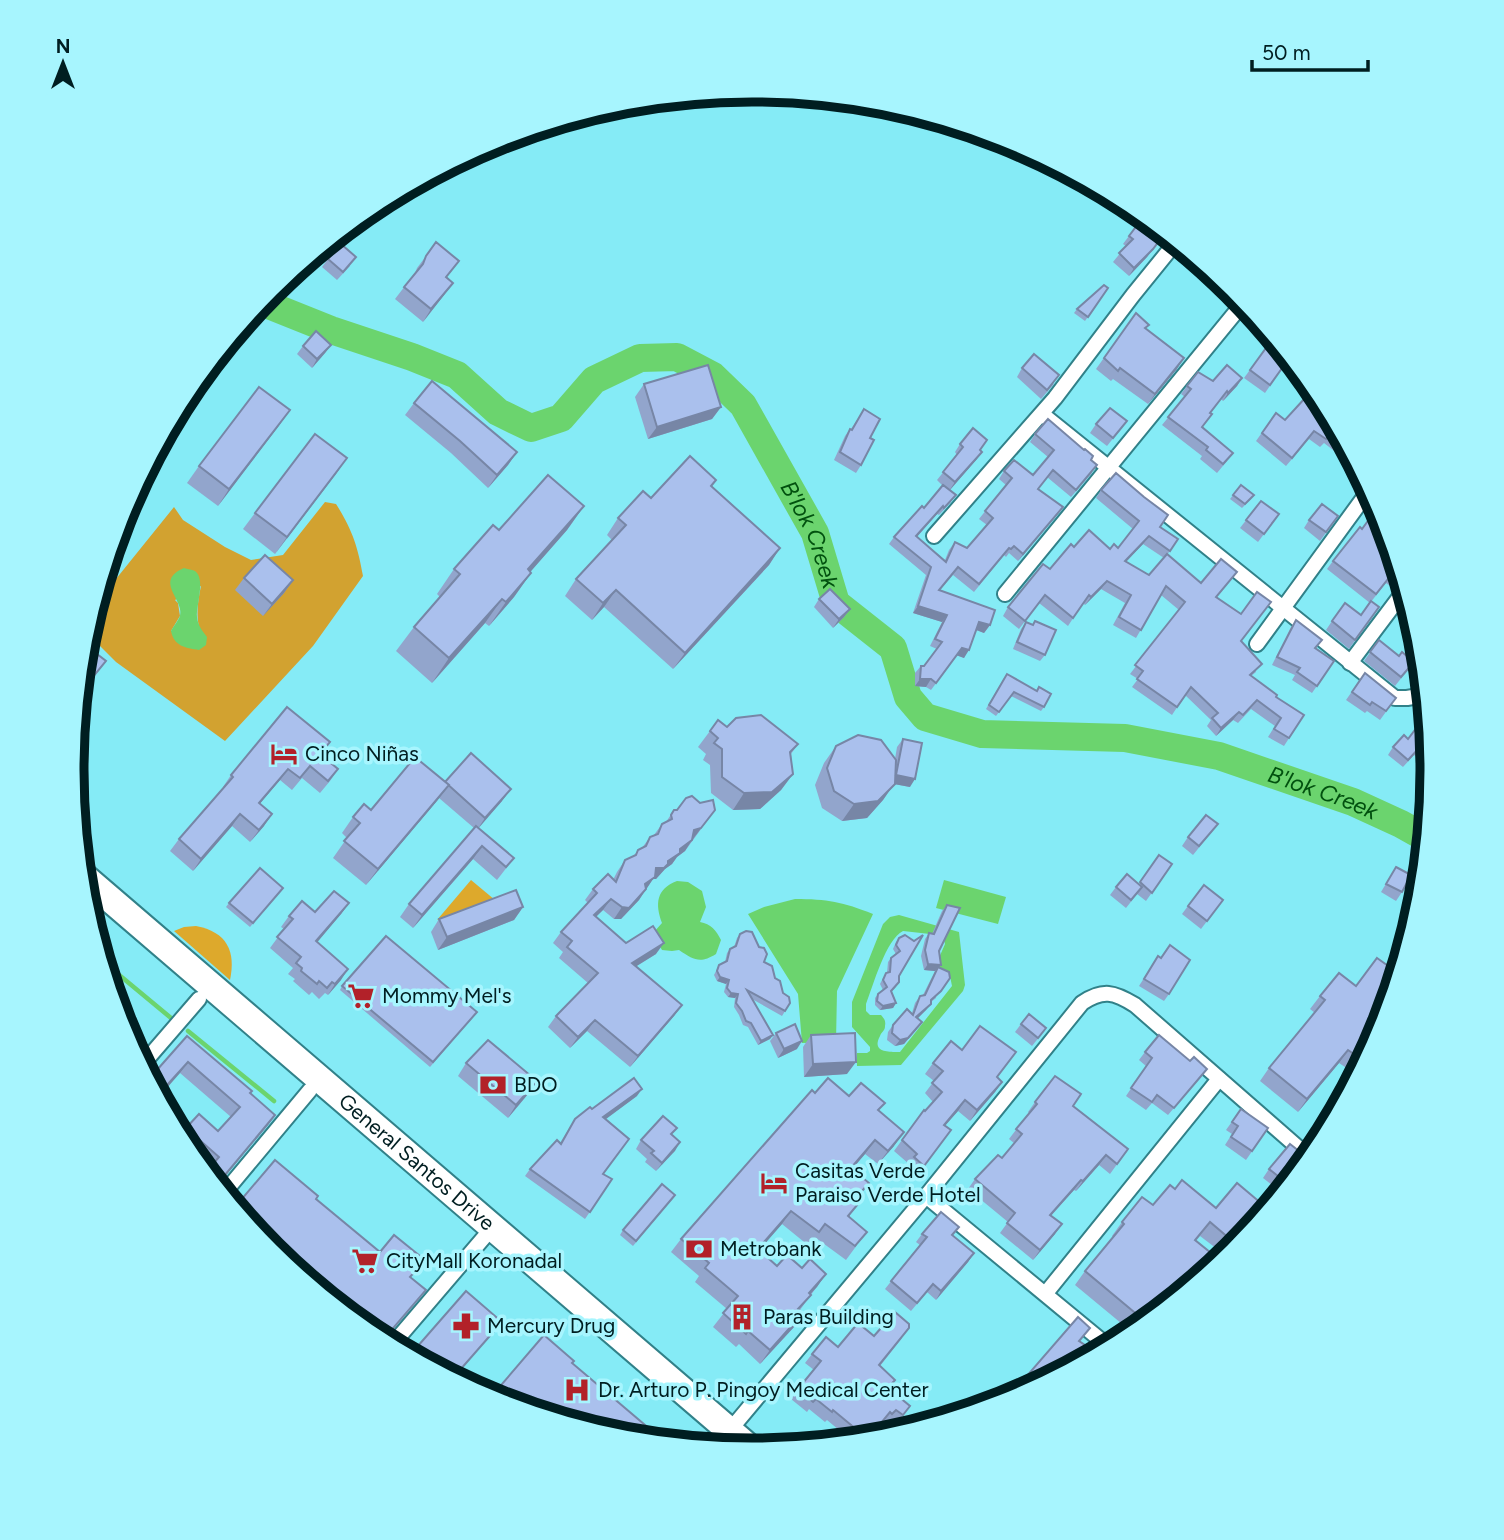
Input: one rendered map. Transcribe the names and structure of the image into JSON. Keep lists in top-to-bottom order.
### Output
{
  "streets": {
    "highway": ["General Santos Drive"]
  },
  "water": ["B'lok Creek"],
  "places": {
    "hotel": ["Cinco Niñas", "Casitas Verde Paraiso Verde Hotel"],
    "supermarket": ["Mommy Mel's", "CityMall Koronadal"],
    "bank": ["BDO", "Metrobank"],
    "building": ["Paras Building"],
    "pharmacy": ["Mercury Drug"],
    "hospital": ["Dr. Arturo P. Pingoy Medical Center"]
  },
  "scale_bar": "50 m",
  "north": "top"
}
